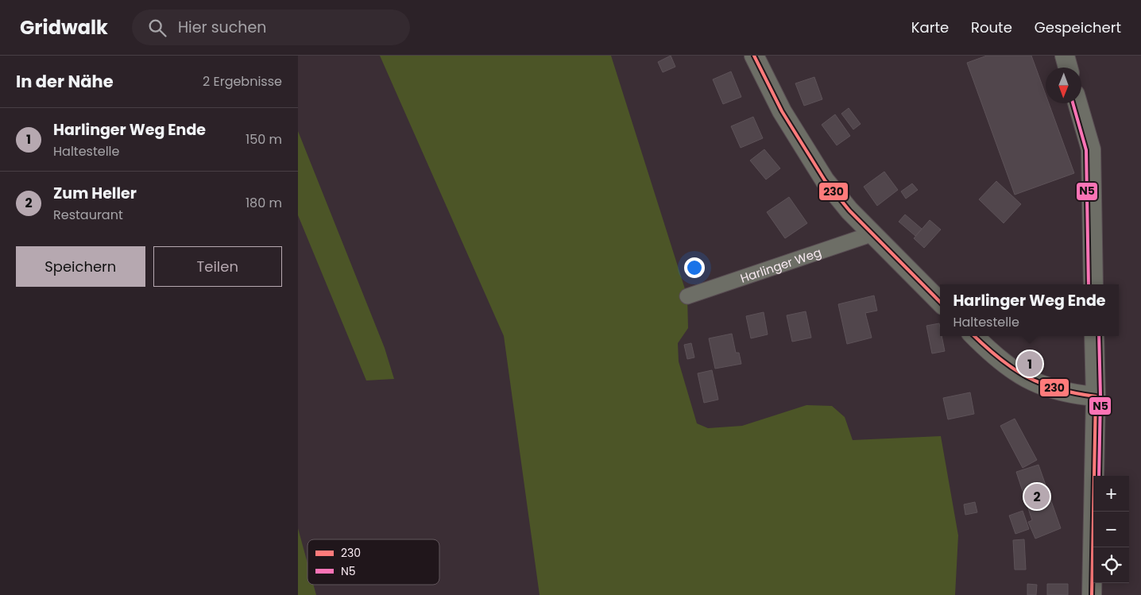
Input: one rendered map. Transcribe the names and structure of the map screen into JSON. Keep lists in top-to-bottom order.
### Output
{
  "streets": {
    "street": ["Harlinger Weg"]
  },
  "lines": ["transit line 230", "transit line N5"],
  "legend": ["230", "N5"],
  "north": "bottom",
  "page": {
    "header": "Gridwalk",
    "search": "Hier suchen",
    "nav": ["Karte", "Route", "Gespeichert"],
    "heading": ["In der Nähe", "2 Ergebnisse"],
    "list": [
      {
        "mark": "1",
        "name": "Harlinger Weg Ende",
        "note": "Haltestelle",
        "value": "150 m"
      },
      {
        "mark": "2",
        "name": "Zum Heller",
        "note": "Restaurant",
        "value": "180 m"
      }
    ],
    "buttons": ["Speichern", "Teilen"],
    "popup": ["Harlinger Weg Ende", "Haltestelle"],
    "pins": ["1", "2"],
    "map_buttons": ["+", "−"]
  }
}
